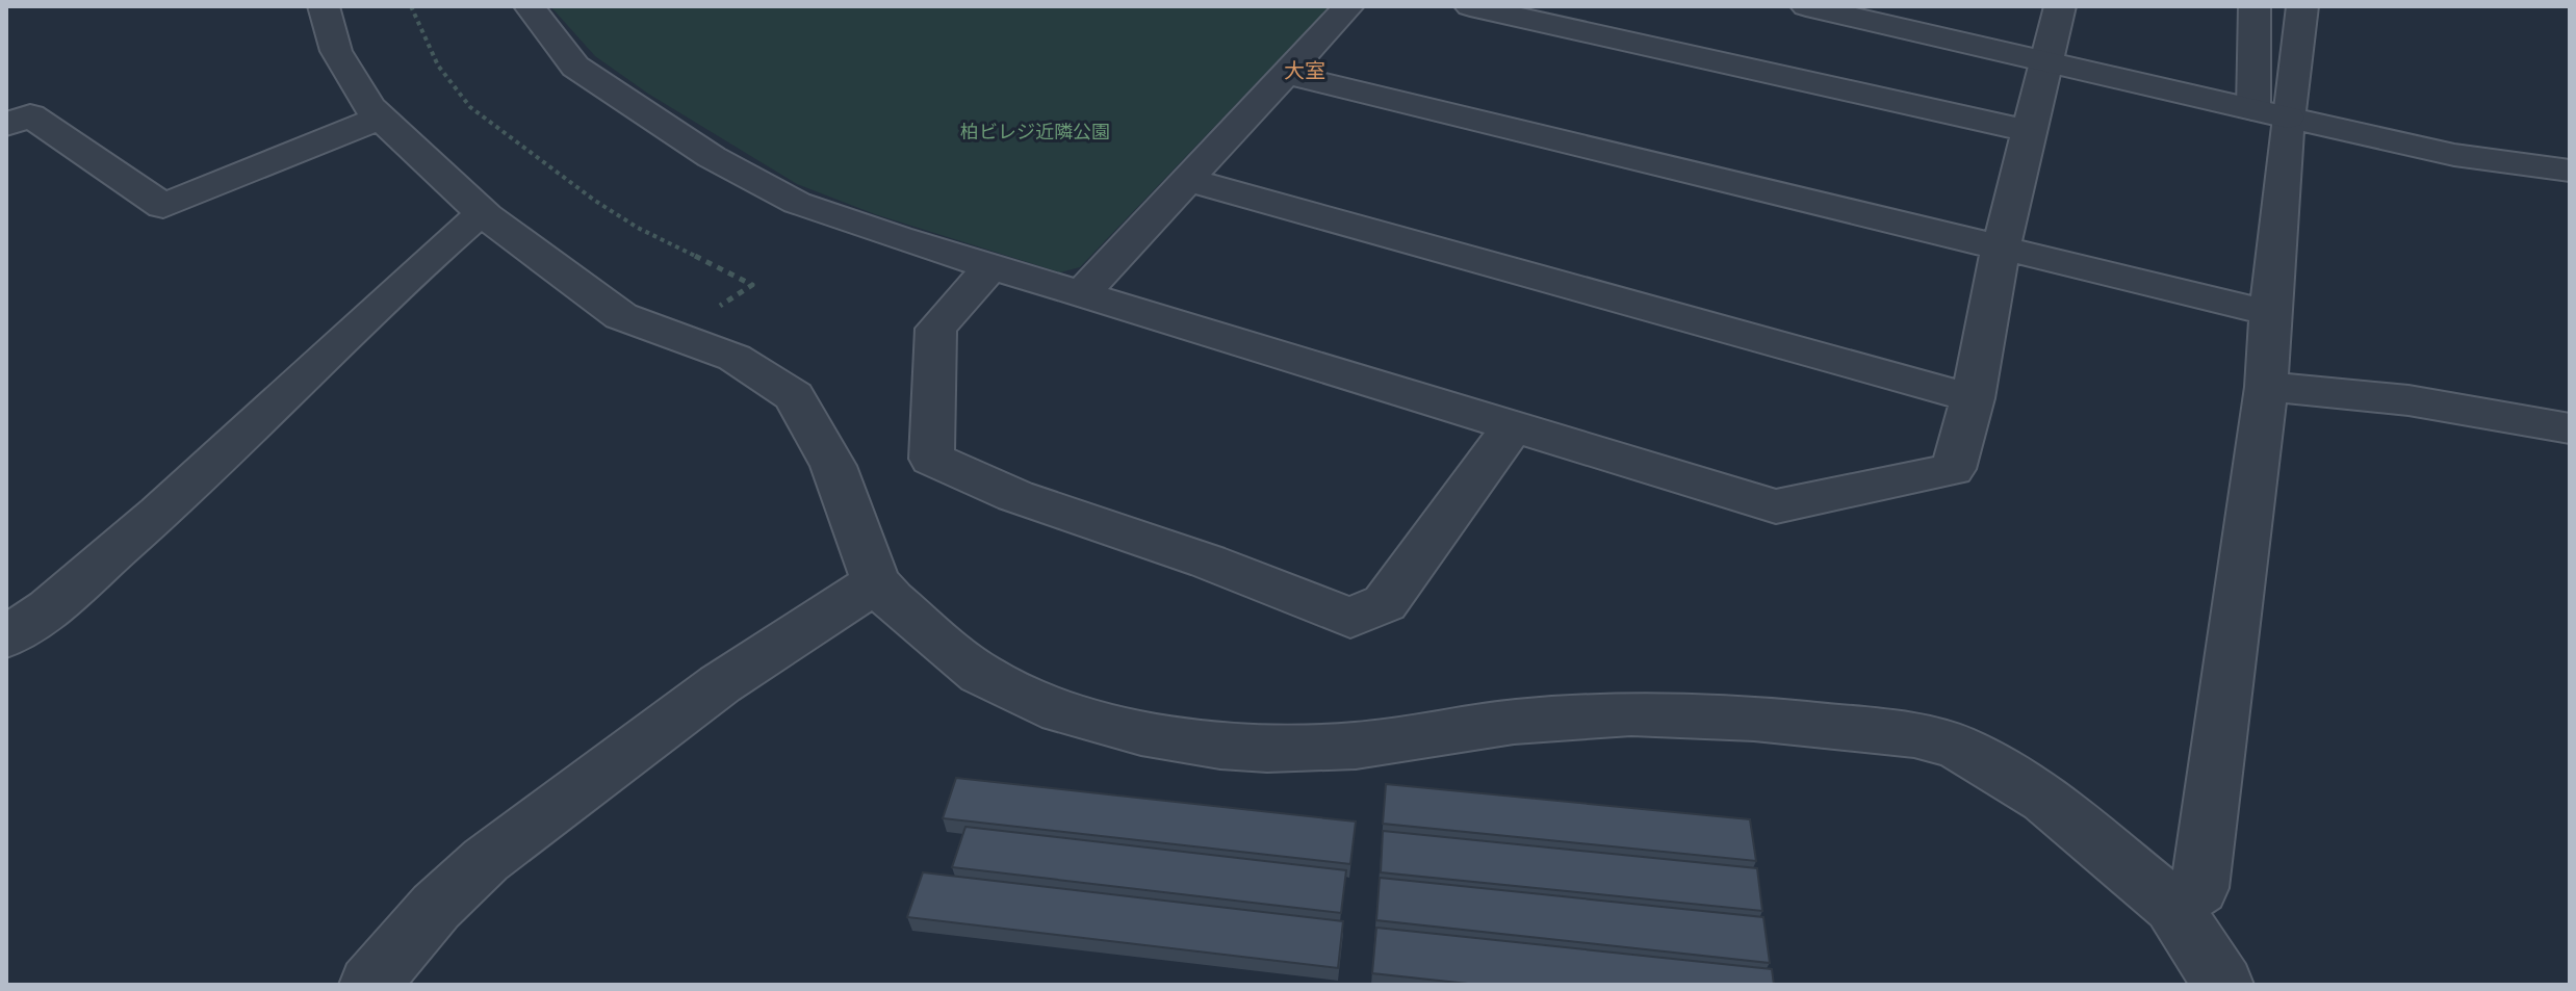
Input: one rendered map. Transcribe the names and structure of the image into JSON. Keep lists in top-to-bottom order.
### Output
{
  "districts": ["大室"],
  "parks": ["柏ビレジ近隣公園"]
}
